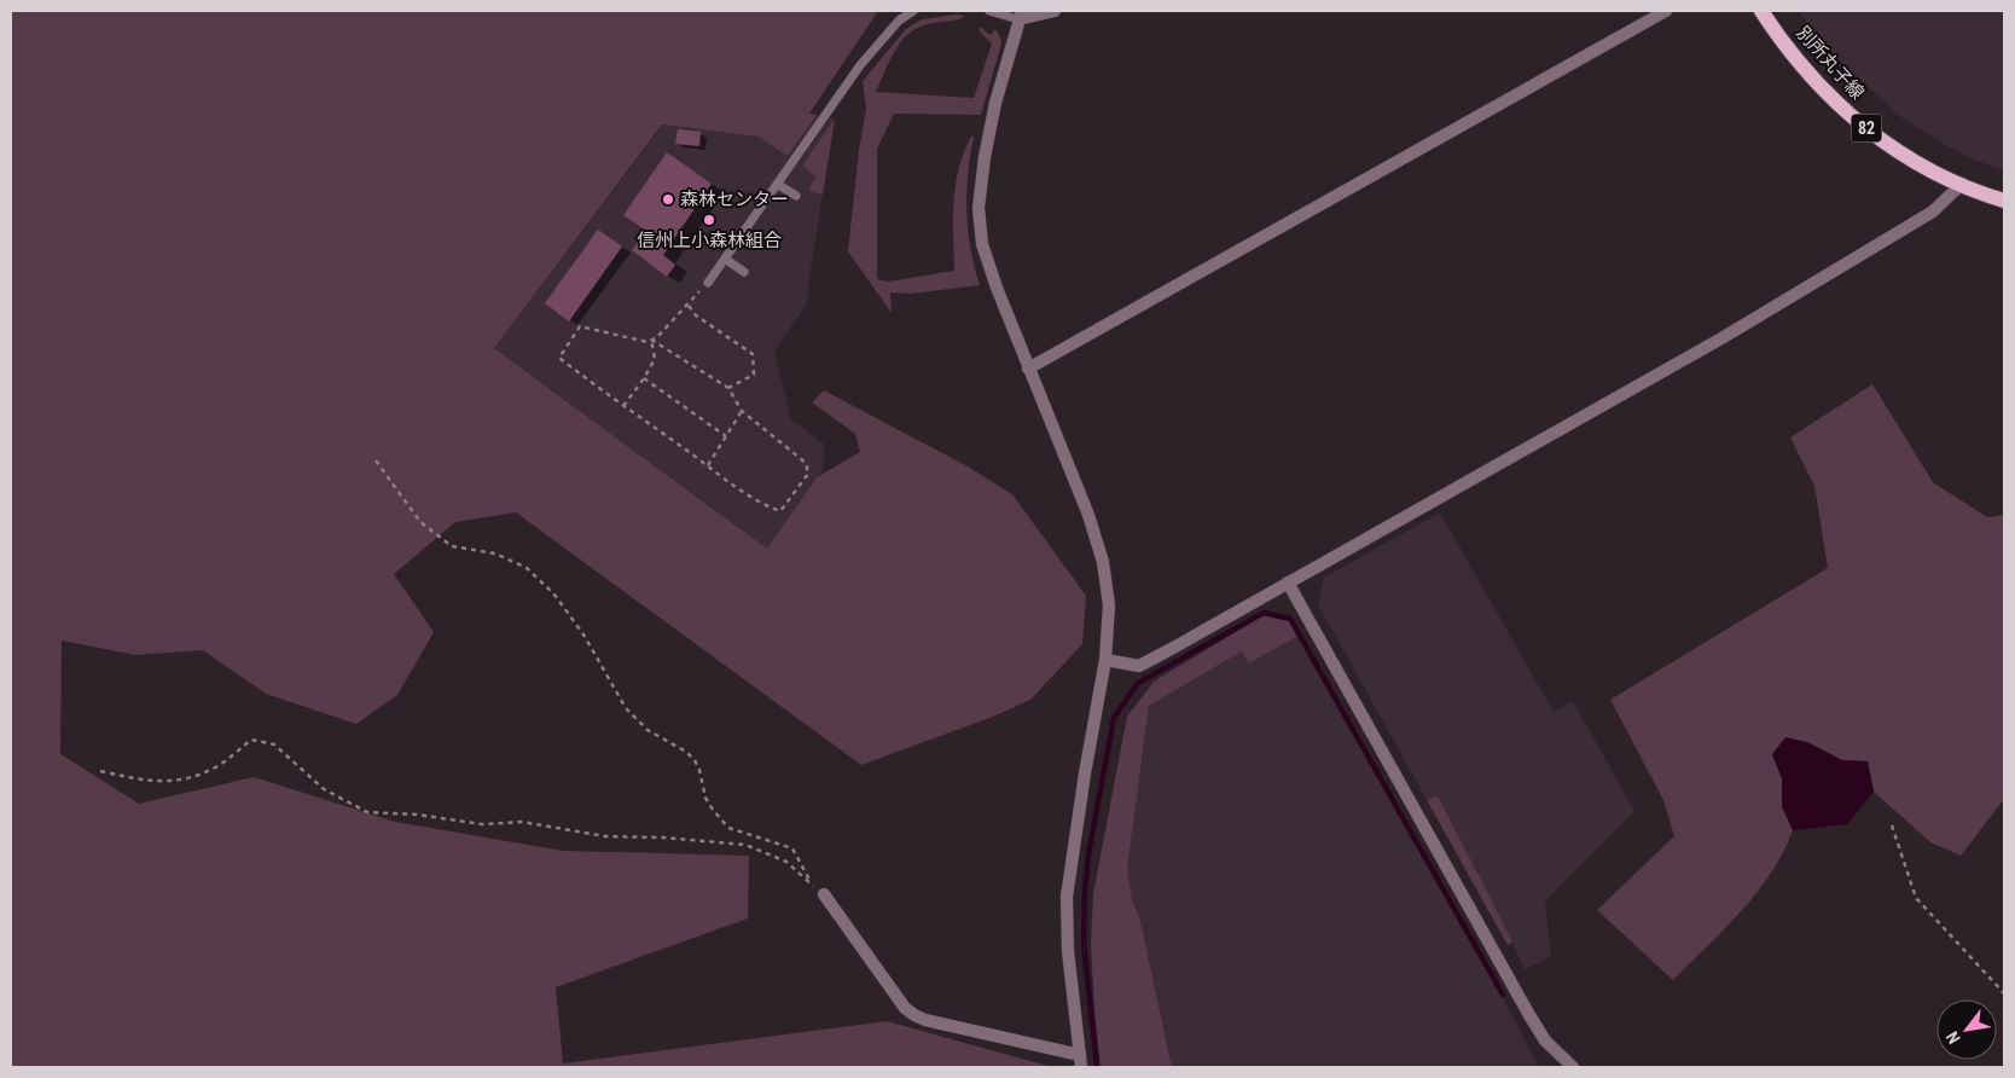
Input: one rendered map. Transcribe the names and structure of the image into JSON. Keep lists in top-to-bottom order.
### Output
{
  "streets": {
    "main road": ["別所丸子線", "82"]
  },
  "places": ["森林センター", "信州上小森林組合"],
  "north": "bottom left"
}
